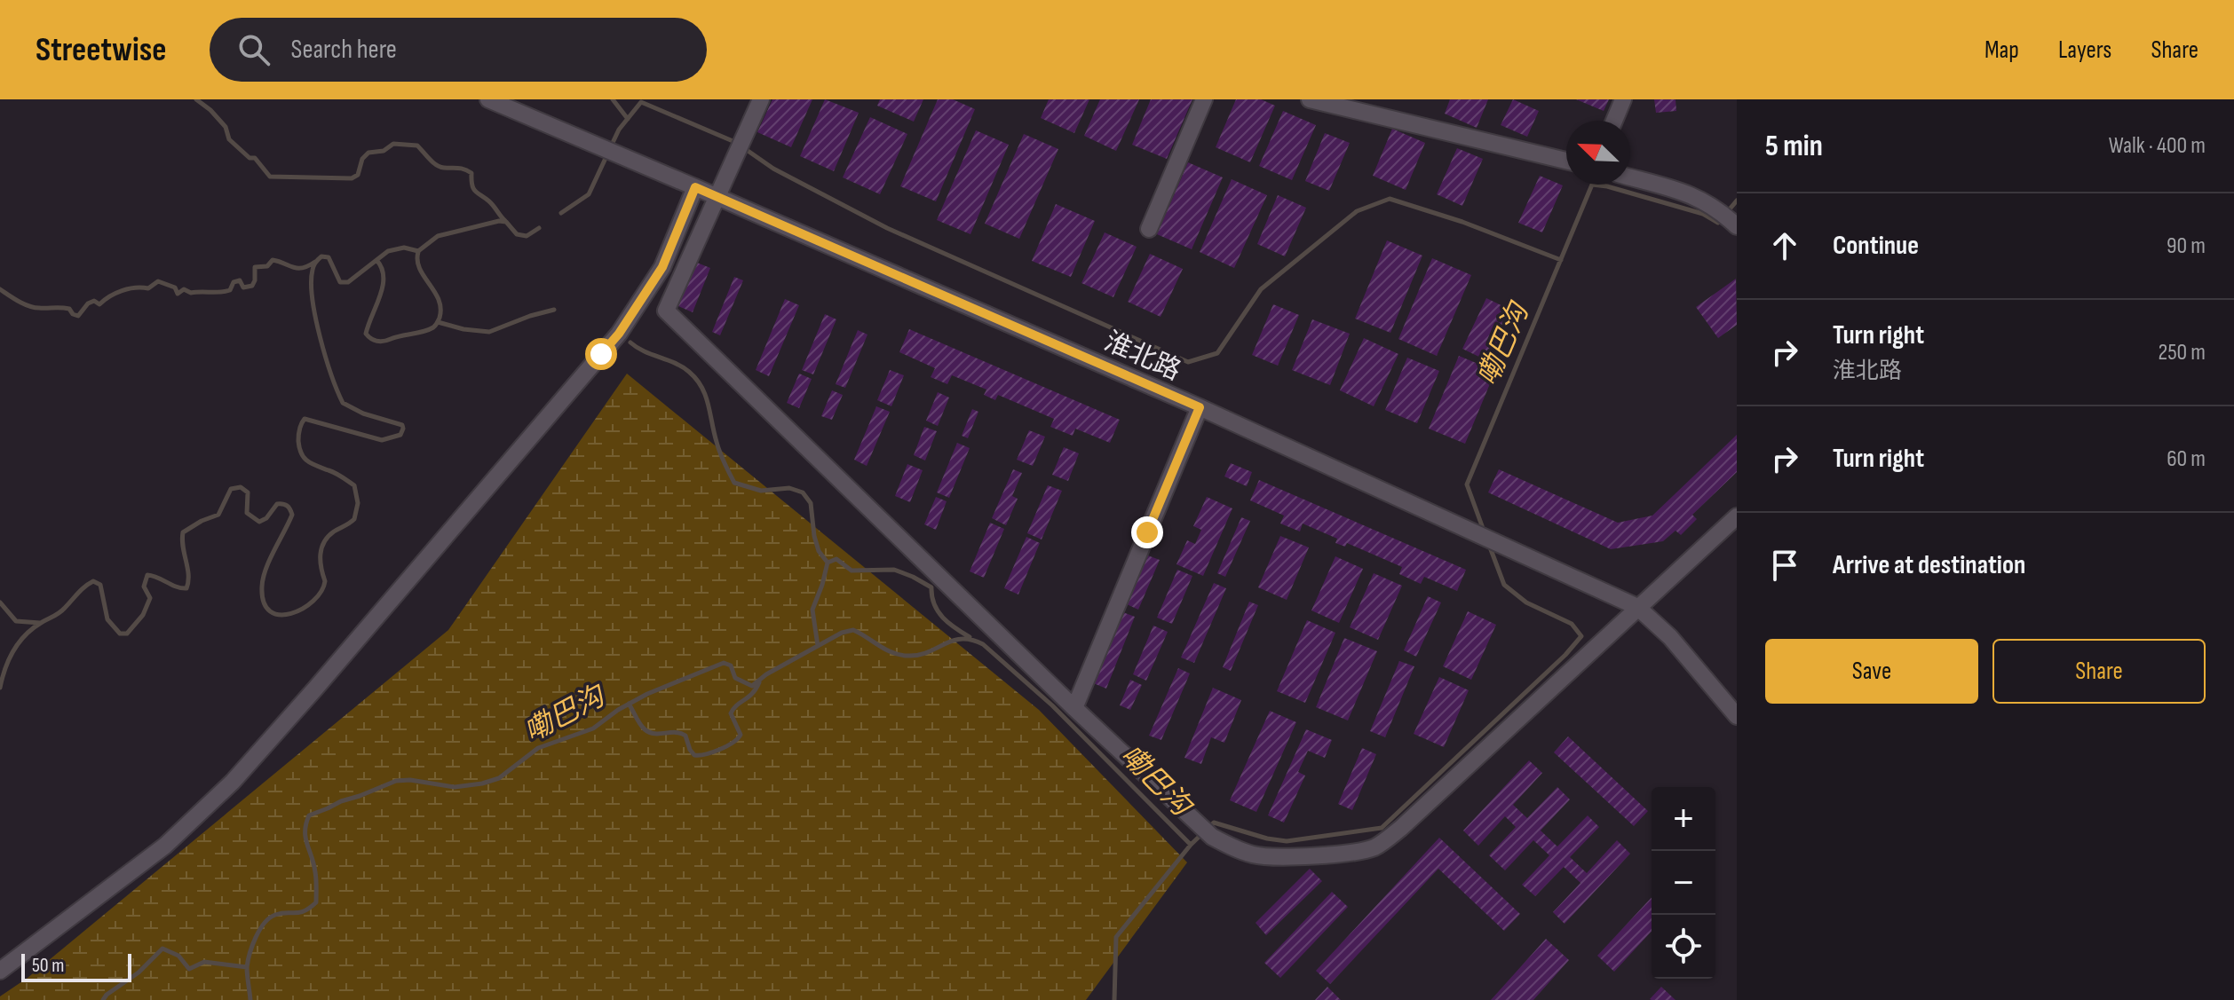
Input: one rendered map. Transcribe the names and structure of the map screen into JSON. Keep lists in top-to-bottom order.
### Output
{
  "streets": {
    "street": ["淮北路"]
  },
  "water": ["嘞巴沟"],
  "scale_bar": "50 m",
  "north": "top left",
  "page": {
    "header": "Streetwise",
    "search": "Search here",
    "nav": ["Map", "Layers", "Share"],
    "heading": ["5 min", "Walk · 400 m"],
    "list": [
      ["Continue", "90 m"],
      ["Turn right", "淮北路", "250 m"],
      ["Turn right", "60 m"],
      "Arrive at destination"
    ],
    "buttons": ["Save", "Share"],
    "map_buttons": ["+", "−"],
    "scale": "50 m"
  }
}
